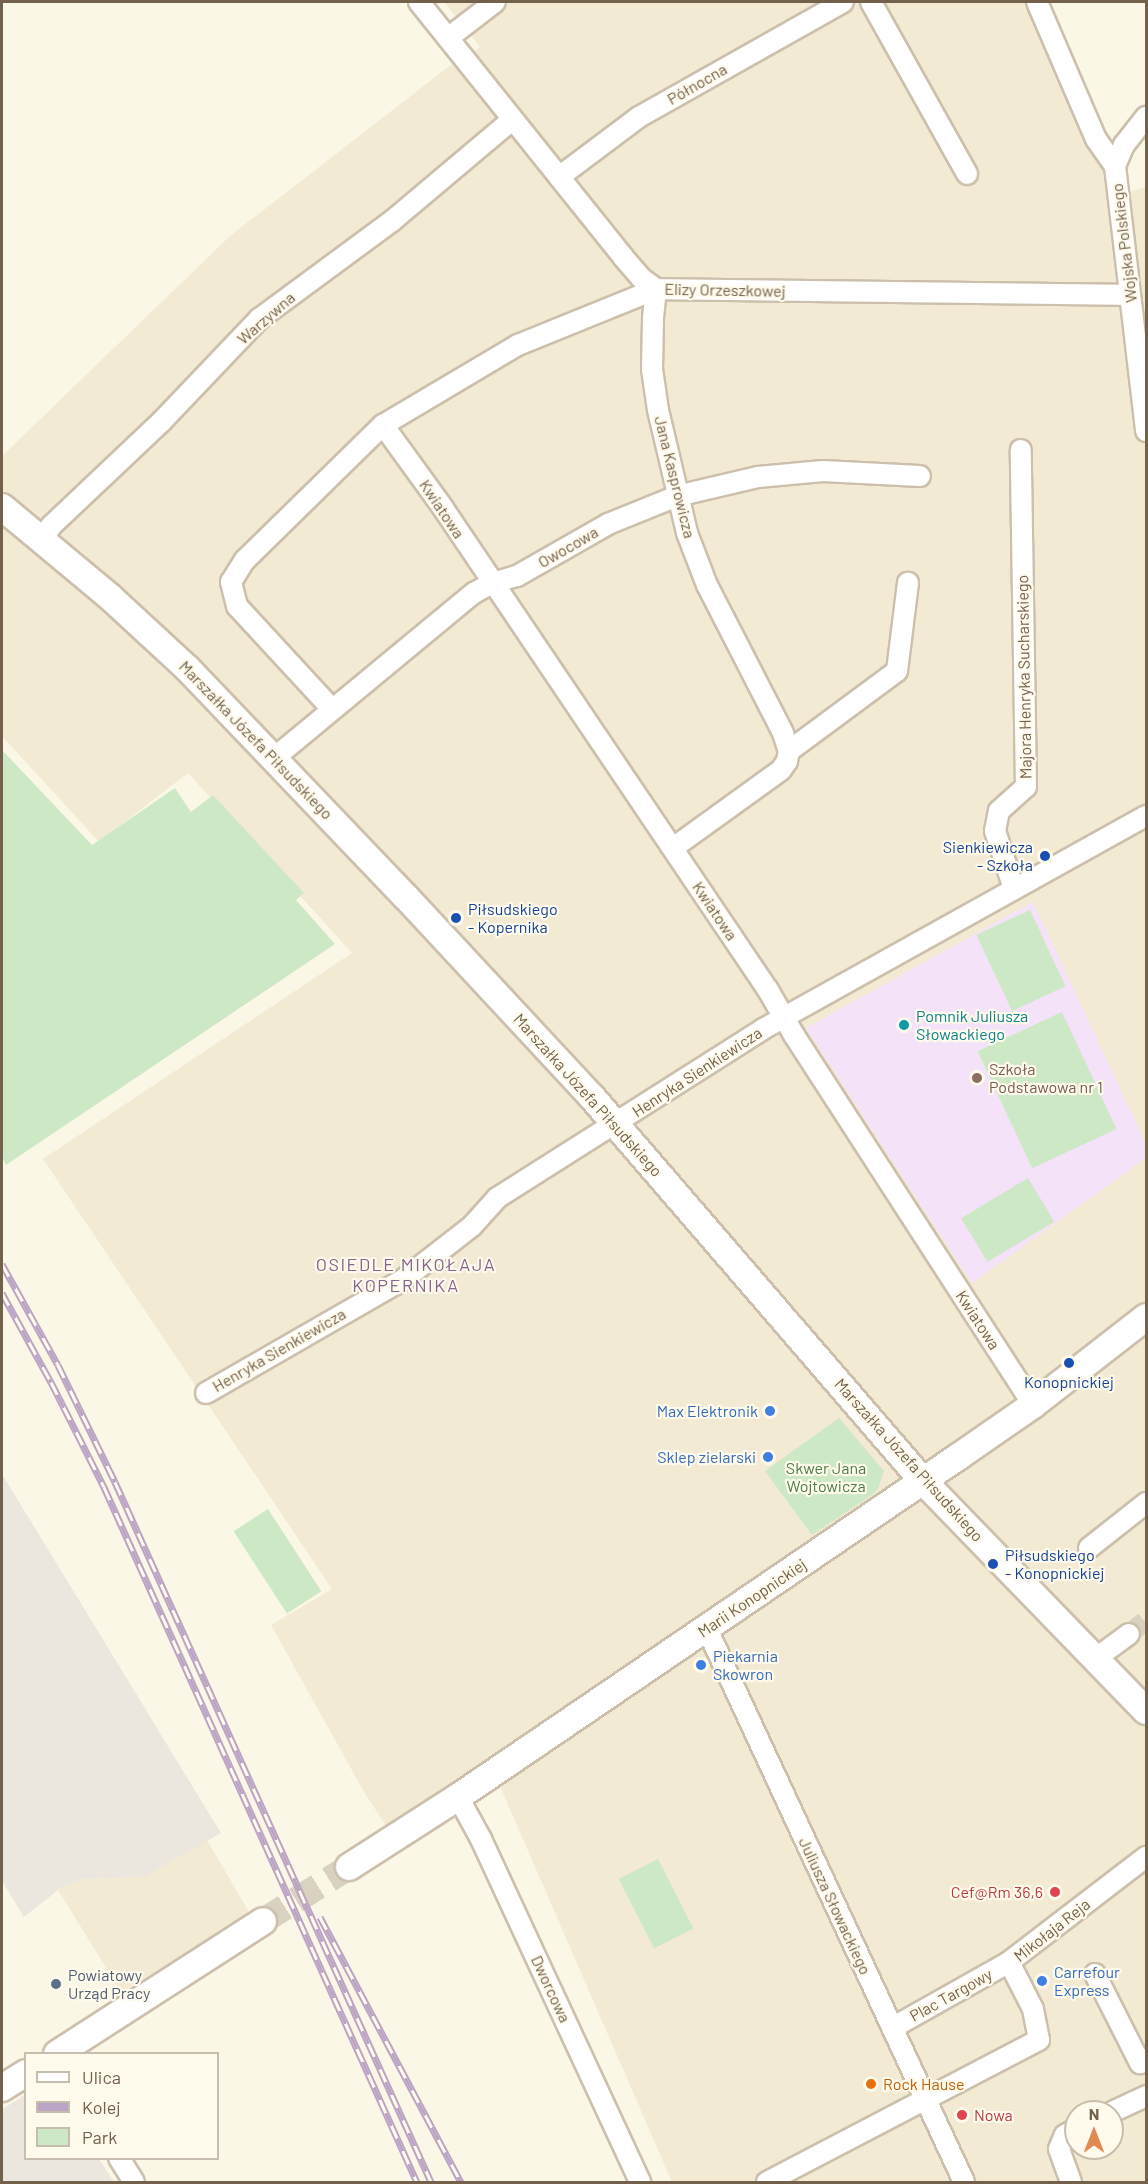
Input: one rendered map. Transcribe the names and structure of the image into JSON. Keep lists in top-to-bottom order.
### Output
{
  "streets": {
    "street": [
      "Północna",
      "Wojska Polskiego",
      "Elizy Orzeszkowej",
      "Warzywna",
      "Jana Kasprowicza",
      "Kwiatowa",
      "Owocowa",
      "Majora Henryka Sucharskiego",
      "Marszałka Józefa Piłsudskiego",
      "Henryka Sienkiewicza",
      "Marii Konopnickiej",
      "Juliusza Słowackiego",
      "Mikołaja Reja",
      "Dworcowa",
      "Plac Targowy"
    ]
  },
  "crossings": [
    ["Północna", "Elizy Orzeszkowej"],
    ["Wojska Polskiego", "Elizy Orzeszkowej"],
    ["Elizy Orzeszkowej", "Warzywna"],
    ["Elizy Orzeszkowej", "Jana Kasprowicza"],
    ["Warzywna", "Marszałka Józefa Piłsudskiego"],
    ["Jana Kasprowicza", "Owocowa"],
    ["Kwiatowa", "Owocowa"],
    ["Kwiatowa", "Henryka Sienkiewicza"],
    ["Kwiatowa", "Marii Konopnickiej"],
    ["Owocowa", "Marszałka Józefa Piłsudskiego"],
    ["Majora Henryka Sucharskiego", "Henryka Sienkiewicza"],
    ["Marszałka Józefa Piłsudskiego", "Henryka Sienkiewicza"],
    ["Marszałka Józefa Piłsudskiego", "Marii Konopnickiej"],
    ["Marii Konopnickiej", "Juliusza Słowackiego"],
    ["Marii Konopnickiej", "Dworcowa"],
    ["Juliusza Słowackiego", "Mikołaja Reja"],
    ["Juliusza Słowackiego", "Plac Targowy"],
    ["Mikołaja Reja", "Plac Targowy"]
  ],
  "districts": ["OSIEDLE MIKOŁAJA KOPERNIKA"],
  "parks": ["Skwer Jana Wojtowicza"],
  "places": [
    "Sienkiewicza - Szkoła",
    "Piłsudskiego - Kopernika",
    "Pomnik Juliusza Słowackiego",
    "Szkoła Podstawowa nr 1",
    "Konopnickiej",
    "Max Elektronik",
    "Sklep zielarski",
    "Piłsudskiego - Konopnickiej",
    "Piekarnia Skowron",
    "Cef@Rm 36,6",
    "Carrefour Express",
    "Powiatowy Urząd Pracy",
    "Rock Hause",
    "Nowa"
  ],
  "legend": ["Ulica", "Kolej", "Park"],
  "north": "top"
}
